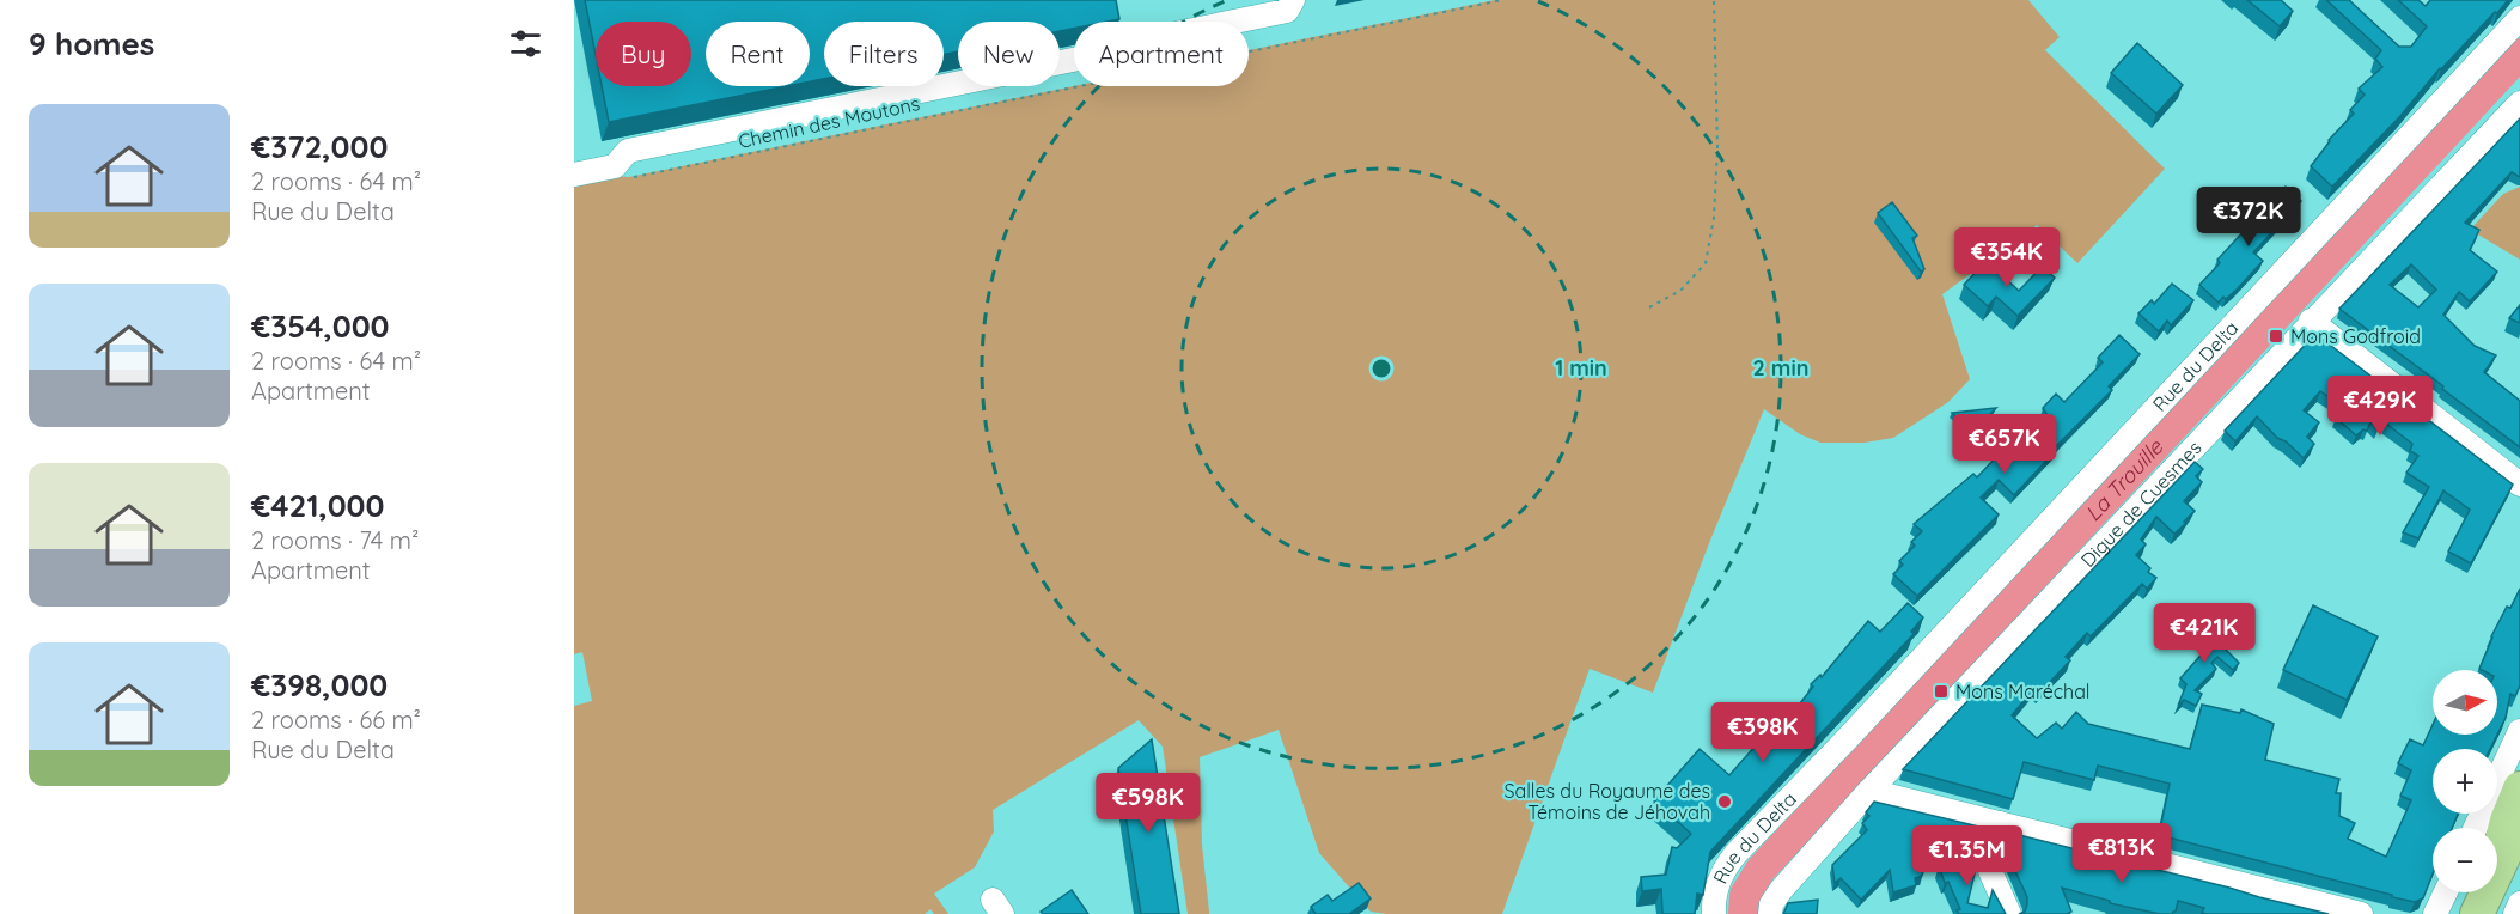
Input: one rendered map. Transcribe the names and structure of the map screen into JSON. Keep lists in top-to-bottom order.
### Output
{
  "streets": {
    "street": ["Rue du Delta", "Digue de Cuesmes"],
    "path": ["Chemin des Moutons"]
  },
  "water": ["La Trouille"],
  "places": {
    "transit": ["Mons Godfroid", "Mons Maréchal"],
    "other": ["Salles du Royaume des Témoins de Jéhovah"]
  },
  "north": "right",
  "page": {
    "heading": "9 homes",
    "chip": [
      "Buy",
      "Rent",
      "Filters",
      "New",
      "Apartment"
    ],
    "list": [
      {
        "name": "€372,000",
        "note": "2 rooms · 64 m² · Rue du Delta"
      },
      {
        "name": "€354,000",
        "note": "2 rooms · 64 m² · Apartment"
      },
      {
        "name": "€421,000",
        "note": "2 rooms · 74 m² · Apartment"
      },
      {
        "name": "€398,000",
        "note": "2 rooms · 66 m² · Rue du Delta"
      }
    ],
    "price": [
      "€372K",
      "€354K",
      "€429K",
      "€657K",
      "€421K",
      "€398K",
      "€598K",
      "€813K",
      "€1.35M"
    ],
    "map_buttons": ["+", "−"]
  },
  "rings": ["1 min", "2 min"]
}
